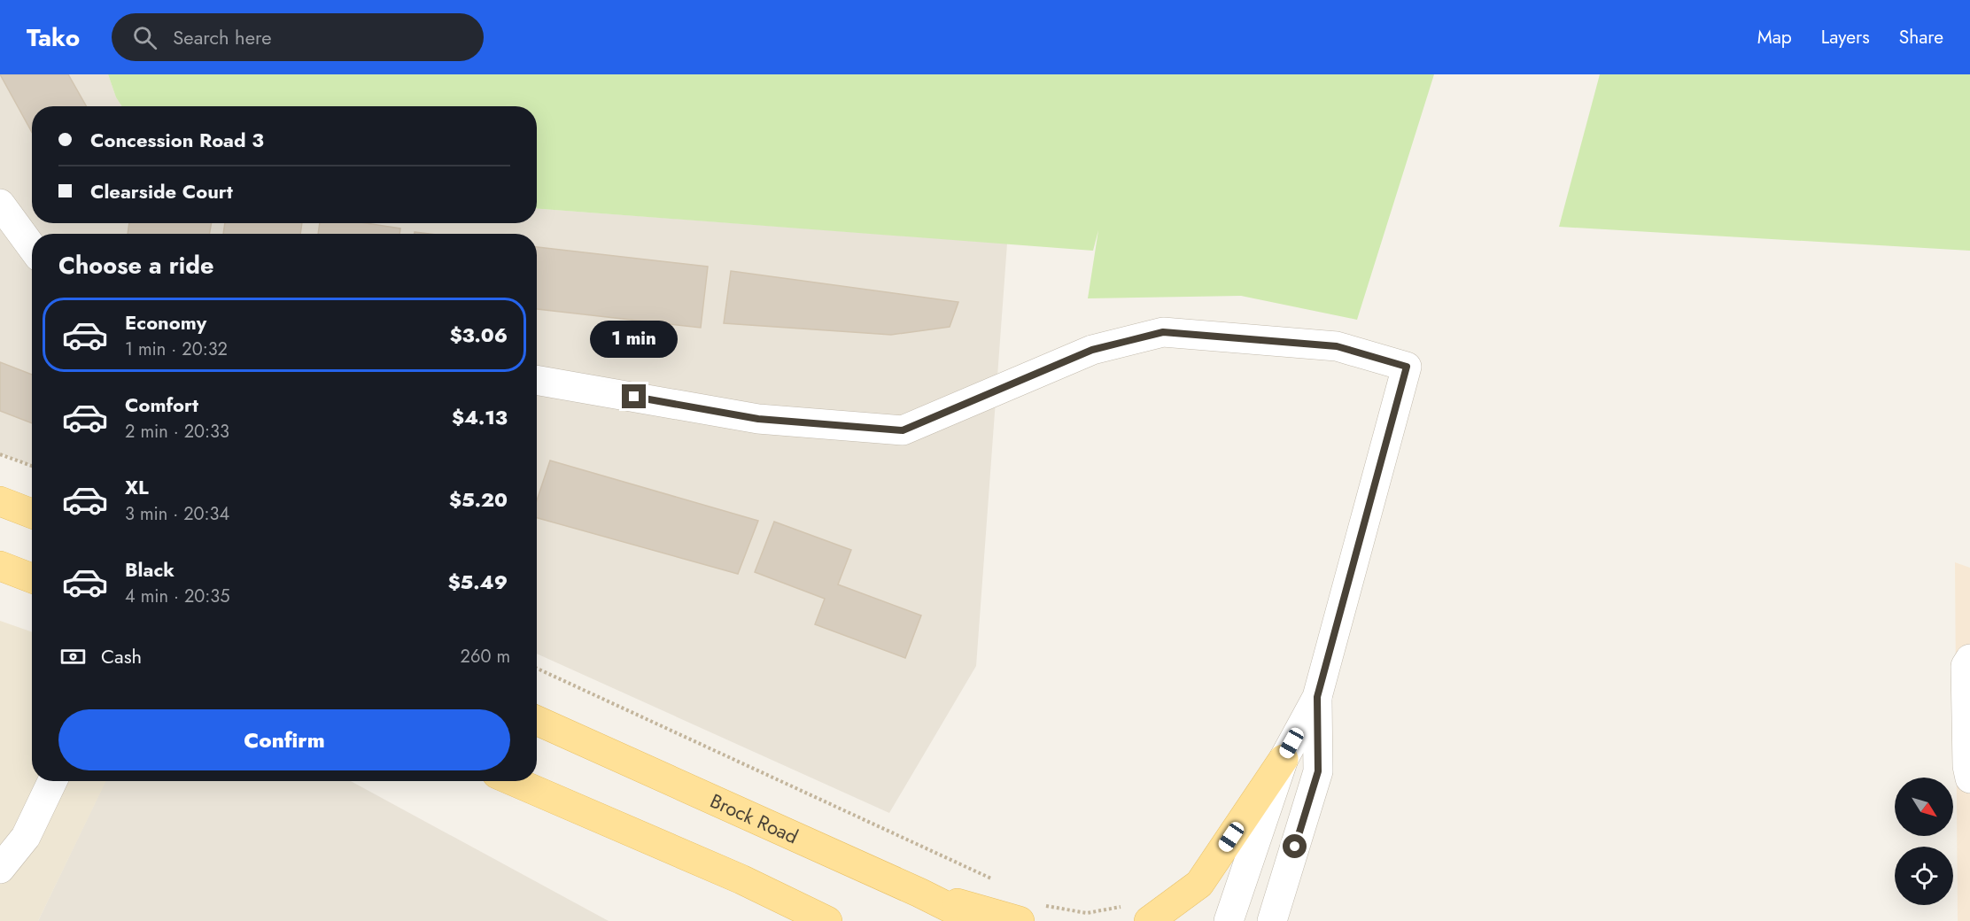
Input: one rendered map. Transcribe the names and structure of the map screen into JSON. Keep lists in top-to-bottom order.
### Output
{
  "streets": {
    "main road": ["Brock Road"]
  },
  "north": "bottom right",
  "page": {
    "header": "Tako",
    "search": "Search here",
    "nav": ["Map", "Layers", "Share"],
    "banner": ["Concession Road 3", "Clearside Court"],
    "heading": "Choose a ride",
    "list": [
      {
        "name": "Economy",
        "note": "1 min · 20:32",
        "value": "$3.06"
      },
      {
        "name": "Comfort",
        "note": "2 min · 20:33",
        "value": "$4.13"
      },
      {
        "name": "XL",
        "note": "3 min · 20:34",
        "value": "$5.20"
      },
      {
        "name": "Black",
        "note": "4 min · 20:35",
        "value": "$5.49"
      }
    ],
    "bubble": "1 min",
    "pay": ["Cash", "260 m"],
    "buttons": "Confirm"
  }
}
